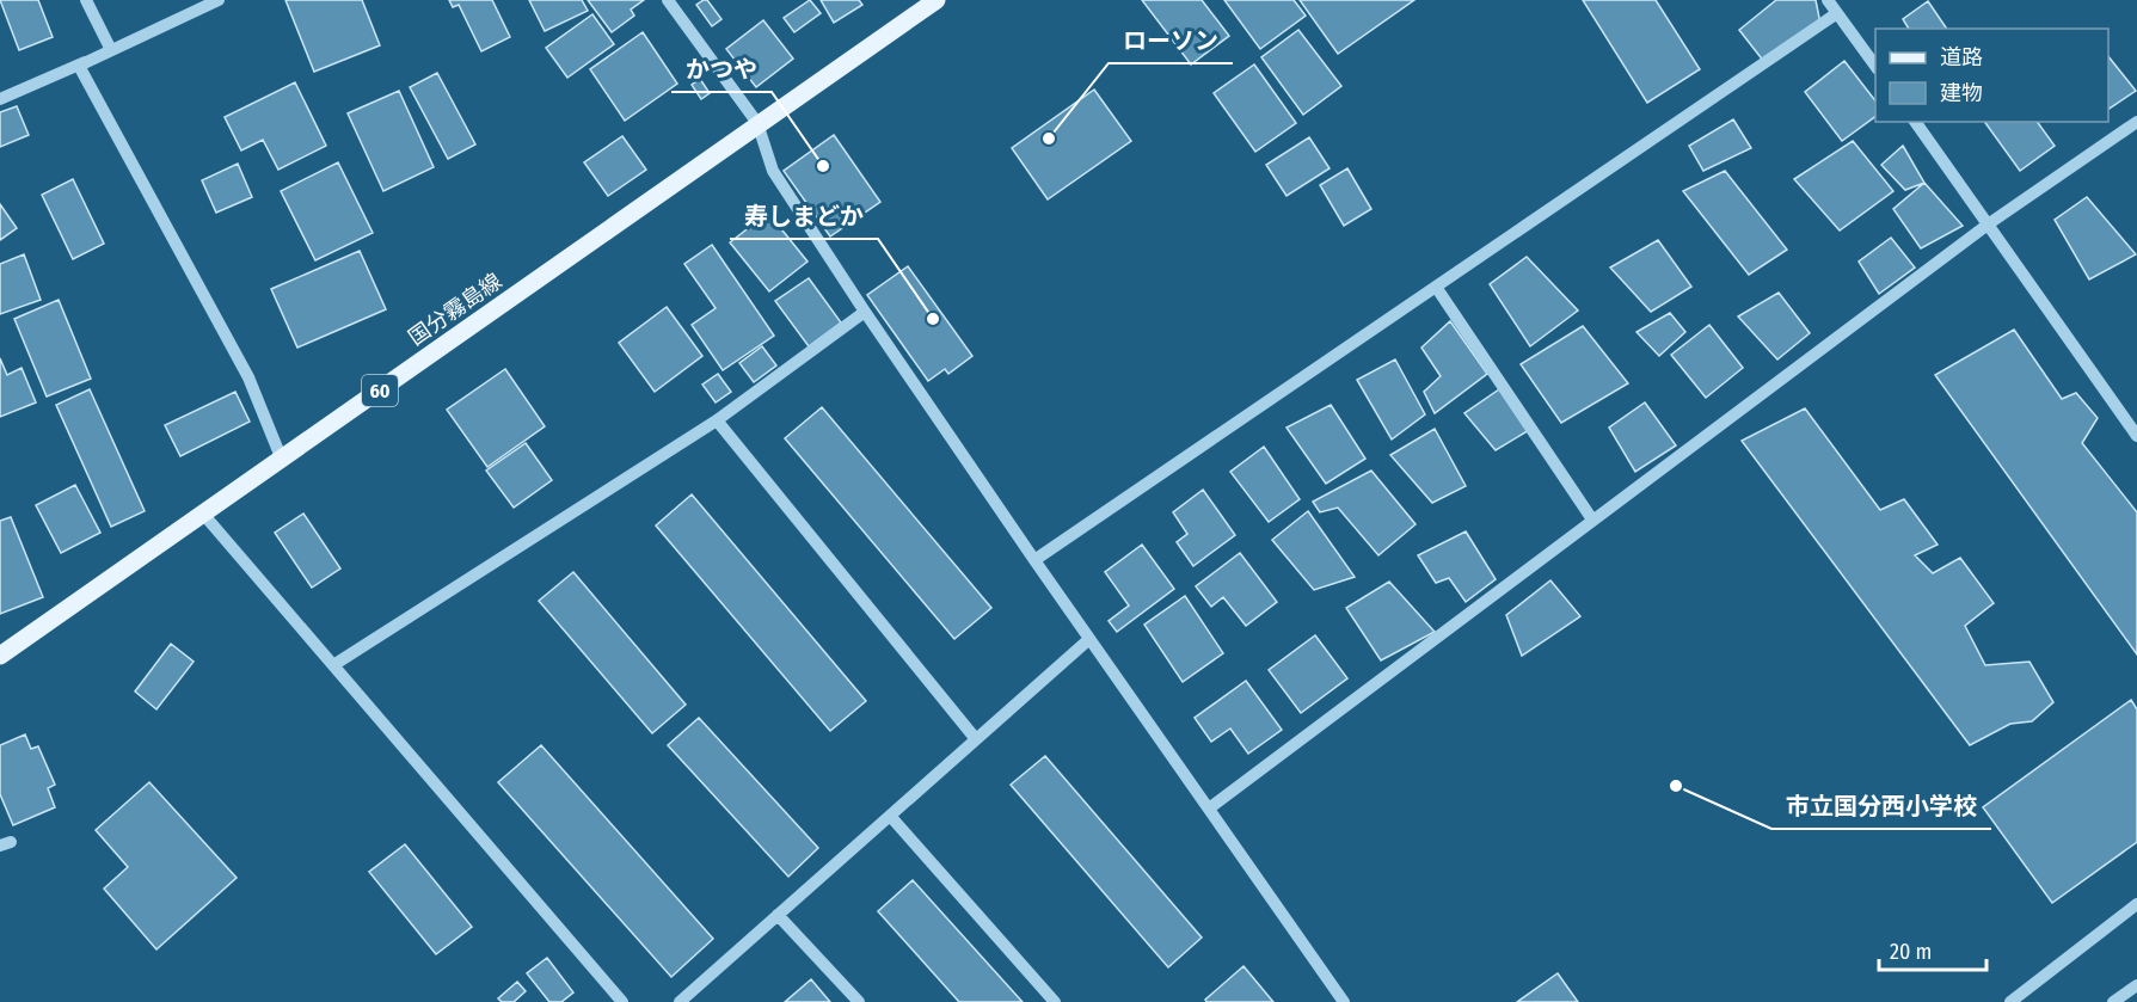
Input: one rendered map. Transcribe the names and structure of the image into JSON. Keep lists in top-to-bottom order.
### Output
{
  "streets": {
    "main road": ["国分霧島線", "60"]
  },
  "places": [
    "ローソン",
    "かつや",
    "寿しまどか",
    "市立国分西小学校"
  ],
  "legend": ["道路", "建物"],
  "scale_bar": "20 m"
}
